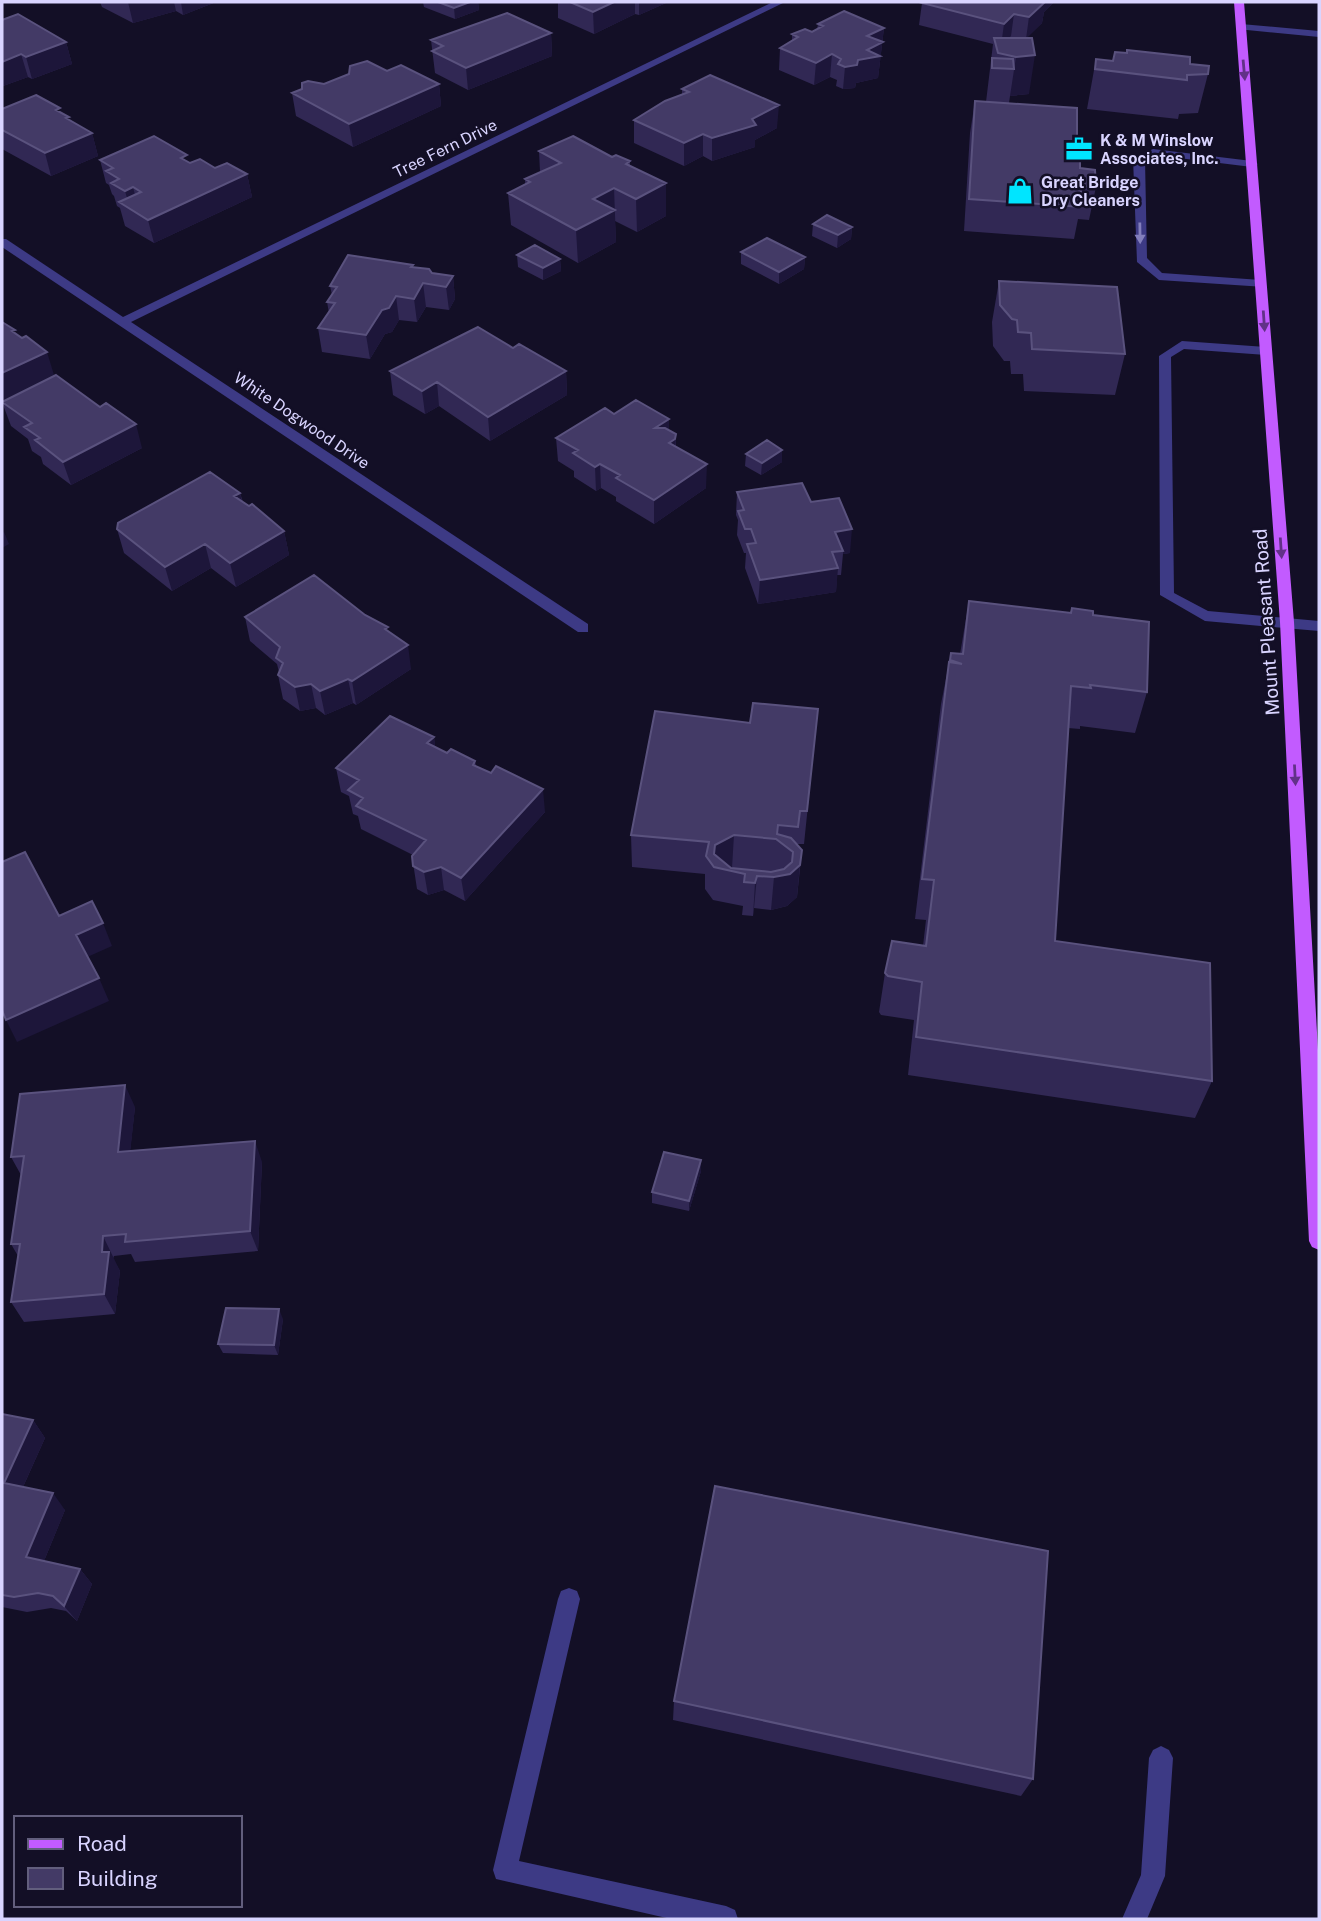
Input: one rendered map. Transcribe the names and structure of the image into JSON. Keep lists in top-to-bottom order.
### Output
{
  "streets": {
    "main road": ["Mount Pleasant Road"],
    "street": ["Tree Fern Drive", "White Dogwood Drive"]
  },
  "crossings": [
    ["Tree Fern Drive", "White Dogwood Drive"]
  ],
  "one_way": ["Mount Pleasant Road"],
  "places": {
    "office": ["K & M Winslow Associates, Inc."],
    "shop": ["Great Bridge Dry Cleaners"]
  },
  "legend": ["Road", "Building"]
}
